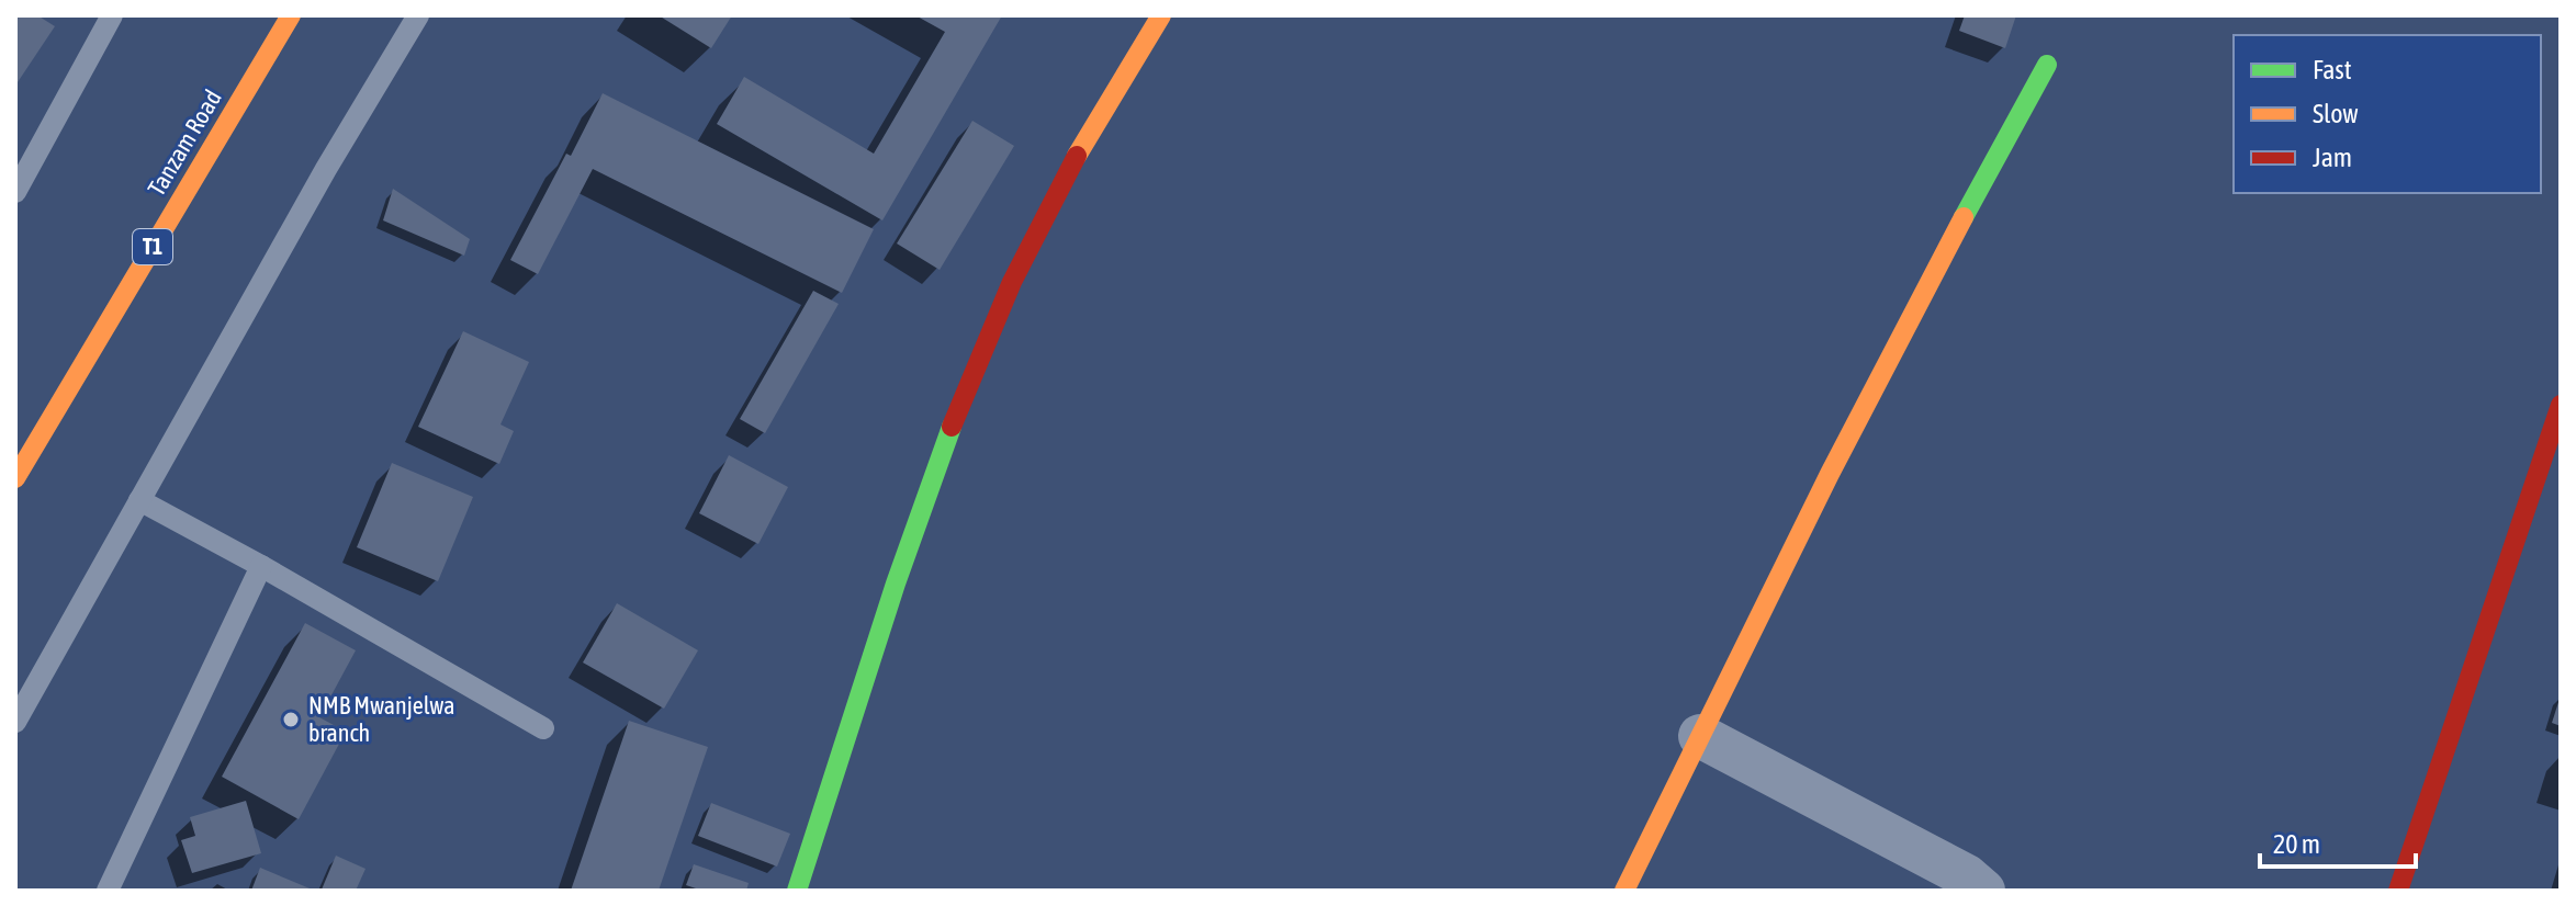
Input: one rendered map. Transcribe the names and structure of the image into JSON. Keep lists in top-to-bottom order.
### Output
{
  "streets": {
    "main road": ["Tanzam Road", "T1"]
  },
  "places": ["NMB Mwanjelwa branch"],
  "legend": ["Fast", "Slow", "Jam"],
  "scale_bar": "20 m"
}
